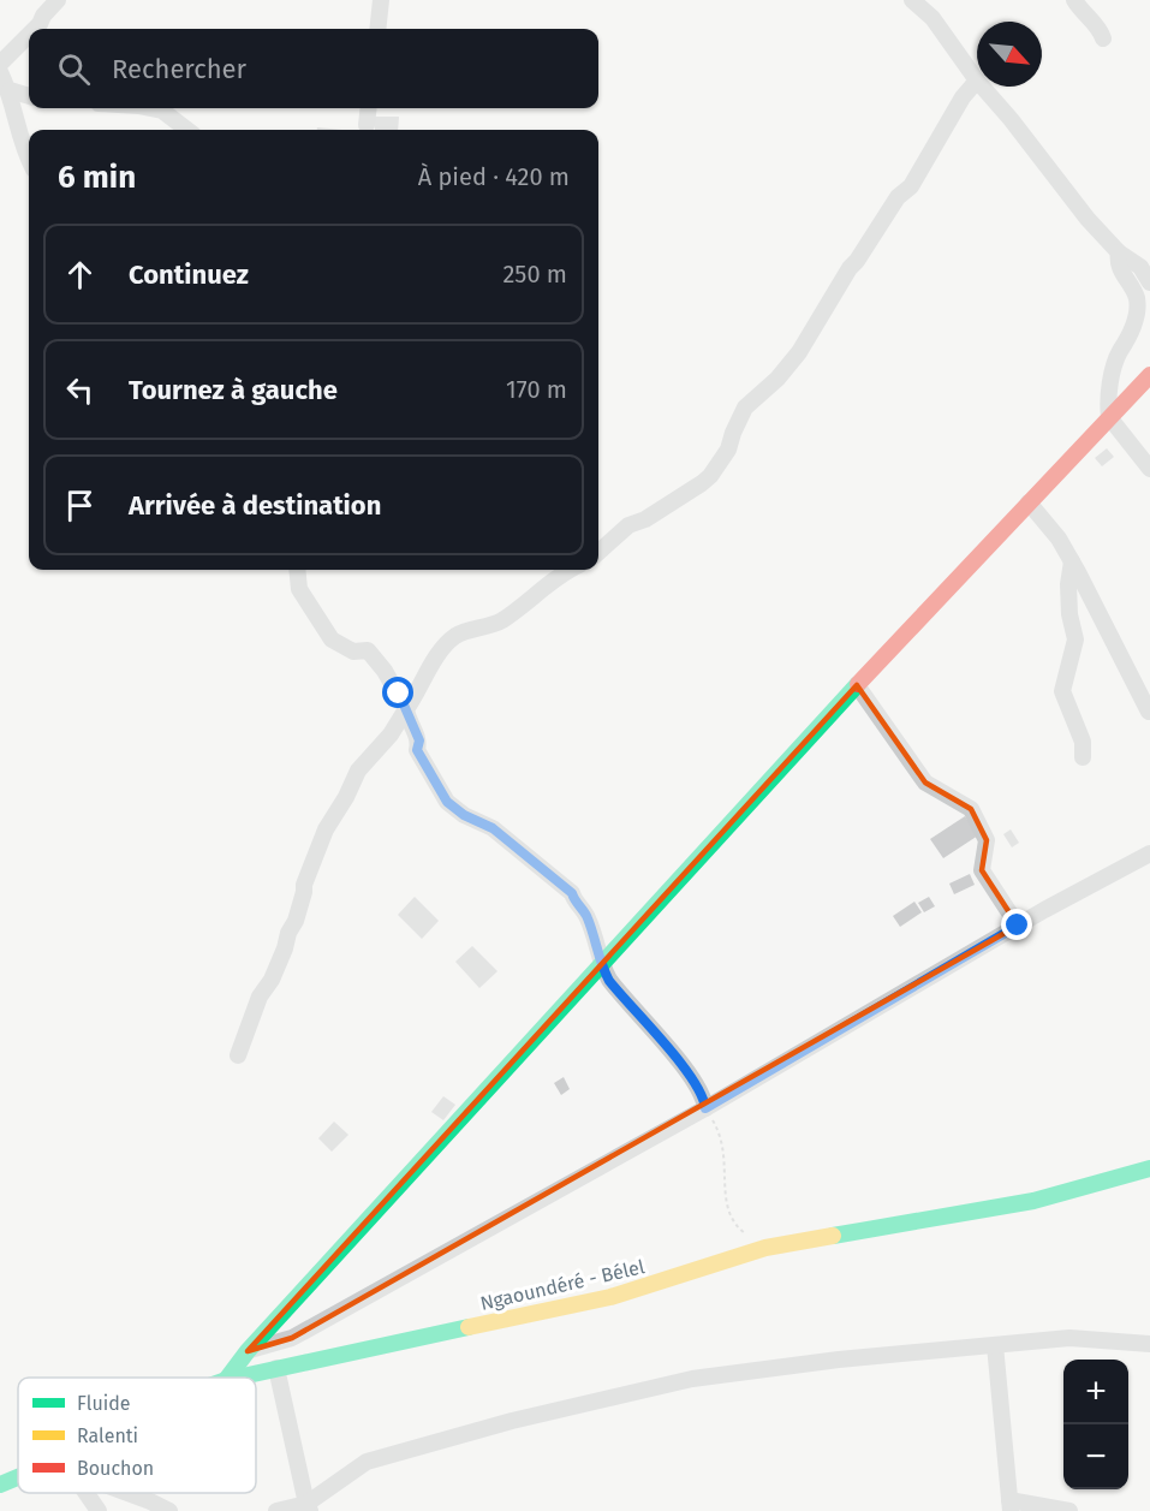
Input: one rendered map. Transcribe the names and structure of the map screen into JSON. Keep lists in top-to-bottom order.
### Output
{
  "streets": {
    "street": ["Ngaoundéré - Bélel"]
  },
  "legend": ["Fluide", "Ralenti", "Bouchon"],
  "north": "bottom right",
  "page": {
    "search": "Rechercher",
    "heading": ["6 min", "À pied · 420 m"],
    "list": [
      ["Continuez", "250 m"],
      ["Tournez à gauche", "170 m"],
      "Arrivée à destination"
    ],
    "map_buttons": ["+", "−"]
  }
}
